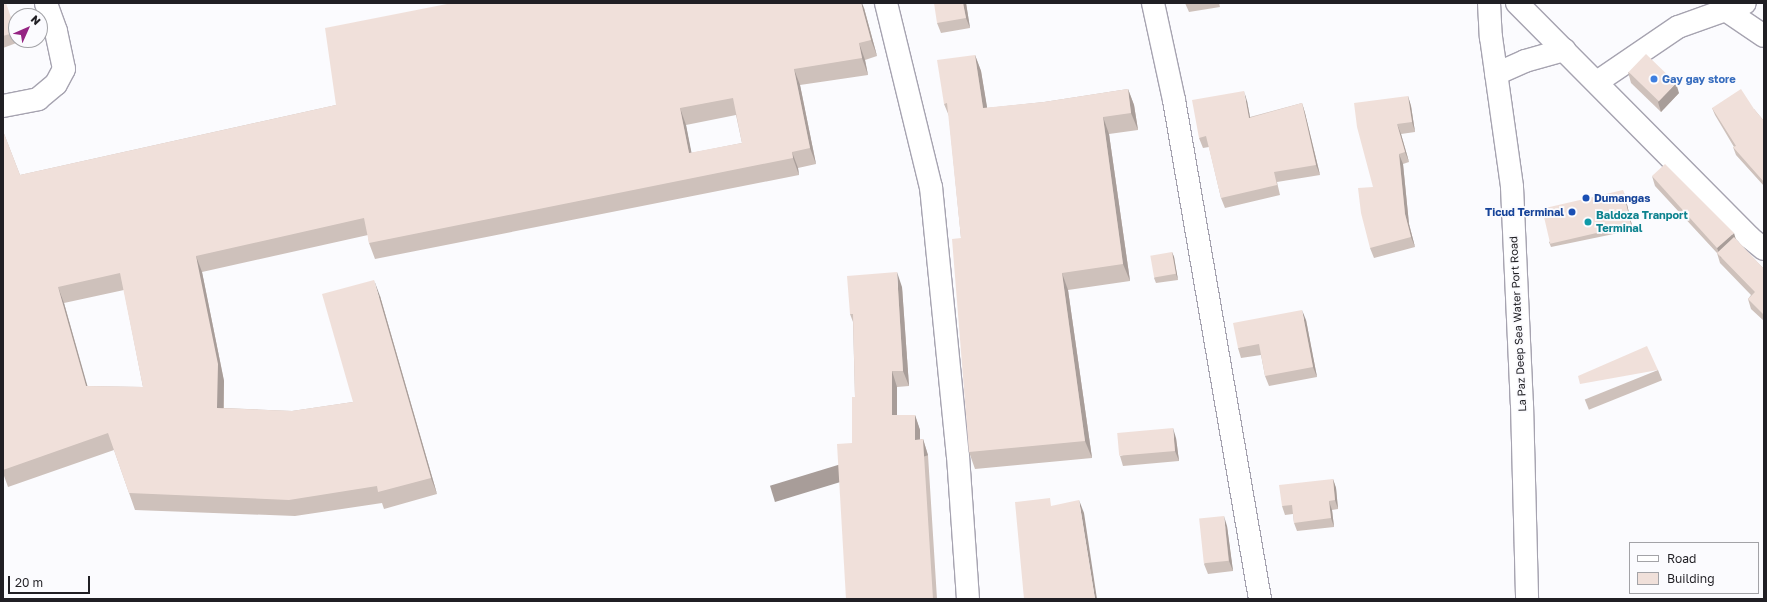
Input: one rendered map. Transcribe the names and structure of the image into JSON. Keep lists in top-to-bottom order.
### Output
{
  "streets": {
    "street": ["La Paz Deep Sea Water Port Road"]
  },
  "places": [
    "Gay gay store",
    "Dumangas",
    "Ticud Terminal",
    "Baldoza Tranport Terminal"
  ],
  "legend": ["Road", "Building"],
  "scale_bar": "20 m",
  "north": "top right"
}
